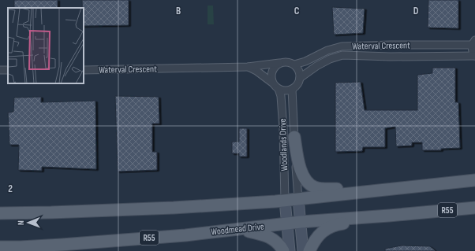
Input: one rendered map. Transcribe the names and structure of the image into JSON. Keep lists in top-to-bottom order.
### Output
{
  "streets": {
    "main road": ["R55", "Woodmead Drive"],
    "street": ["Waterval Crescent", "Woodlands Drive"]
  },
  "crossings": [
    ["Waterval Crescent", "Woodlands Drive"]
  ],
  "north": "left",
  "grid": {
    "columns": ["B", "C", "D"],
    "rows": ["2"]
  }
}
